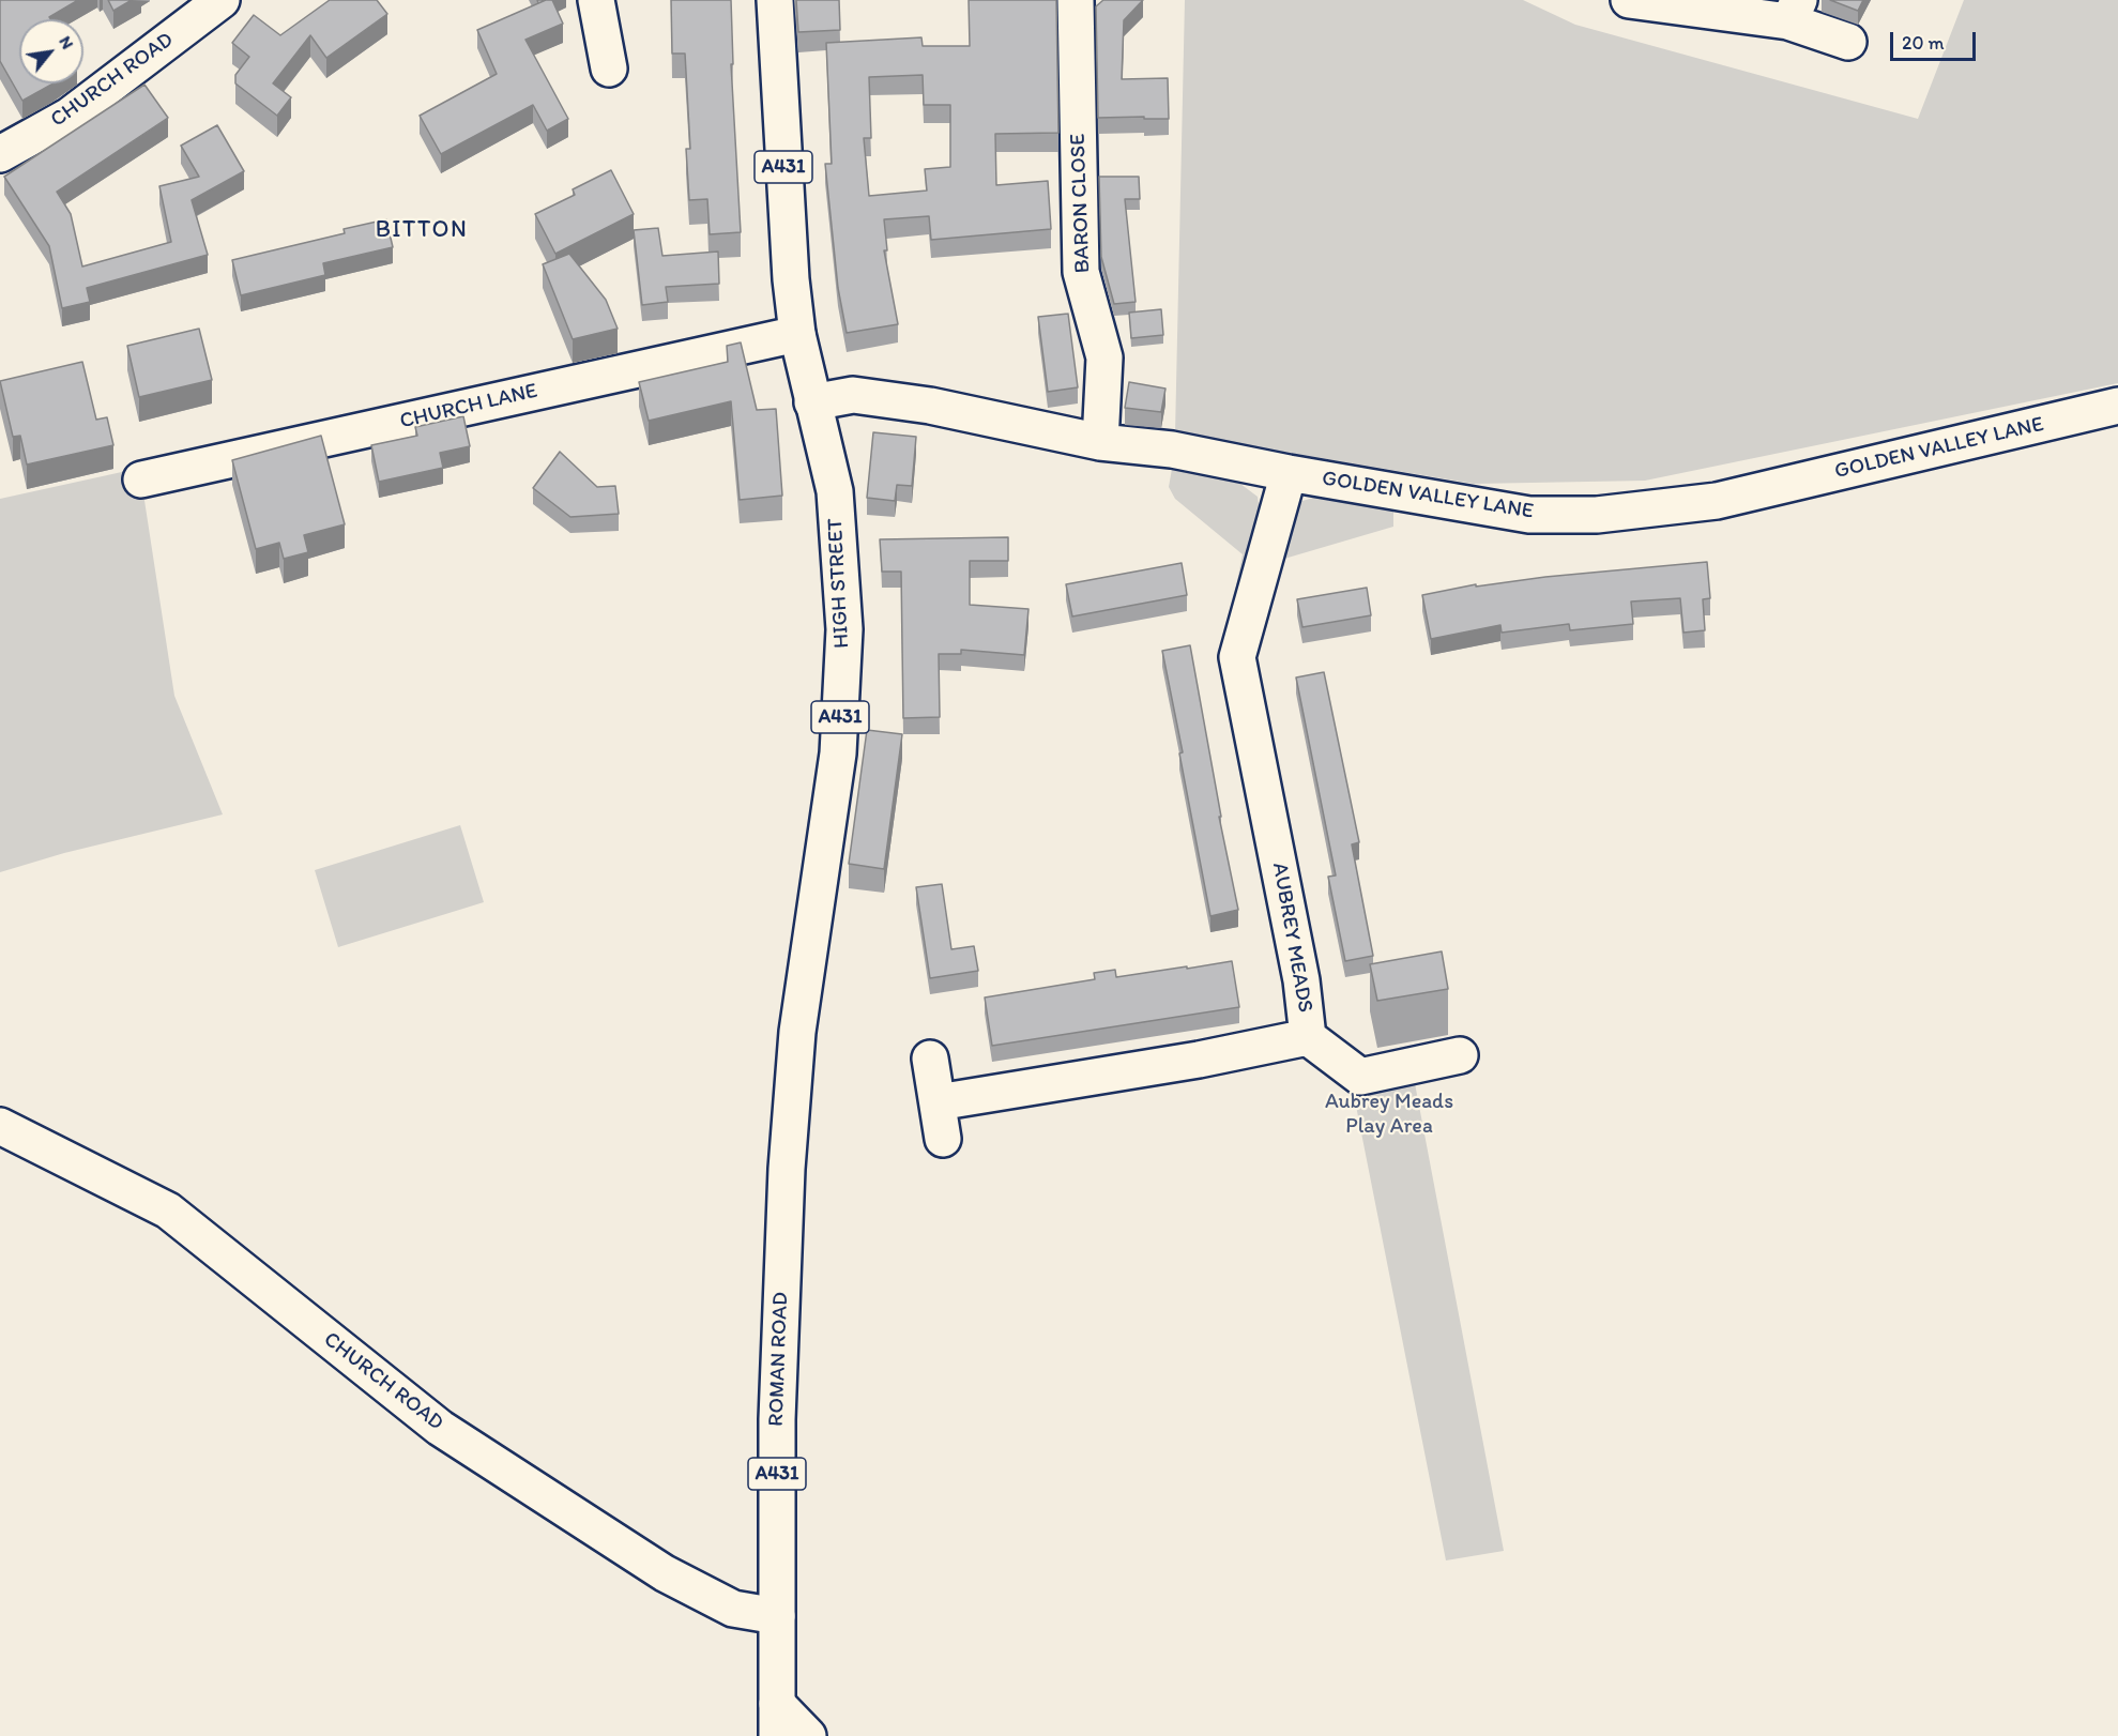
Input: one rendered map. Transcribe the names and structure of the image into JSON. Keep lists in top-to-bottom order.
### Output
{
  "streets": {
    "street": [
      "CHURCH ROAD",
      "A431",
      "BARON CLOSE",
      "CHURCH LANE",
      "GOLDEN VALLEY LANE",
      "HIGH STREET",
      "AUBREY MEADS",
      "ROMAN ROAD"
    ]
  },
  "crossings": [
    ["CHURCH ROAD", "ROMAN ROAD"],
    ["BARON CLOSE", "GOLDEN VALLEY LANE"],
    ["CHURCH LANE", "HIGH STREET"],
    ["GOLDEN VALLEY LANE", "HIGH STREET"],
    ["GOLDEN VALLEY LANE", "AUBREY MEADS"],
    ["HIGH STREET", "ROMAN ROAD"]
  ],
  "districts": ["BITTON"],
  "parks": ["Aubrey Meads Play Area"],
  "scale_bar": "20 m",
  "north": "top right"
}
